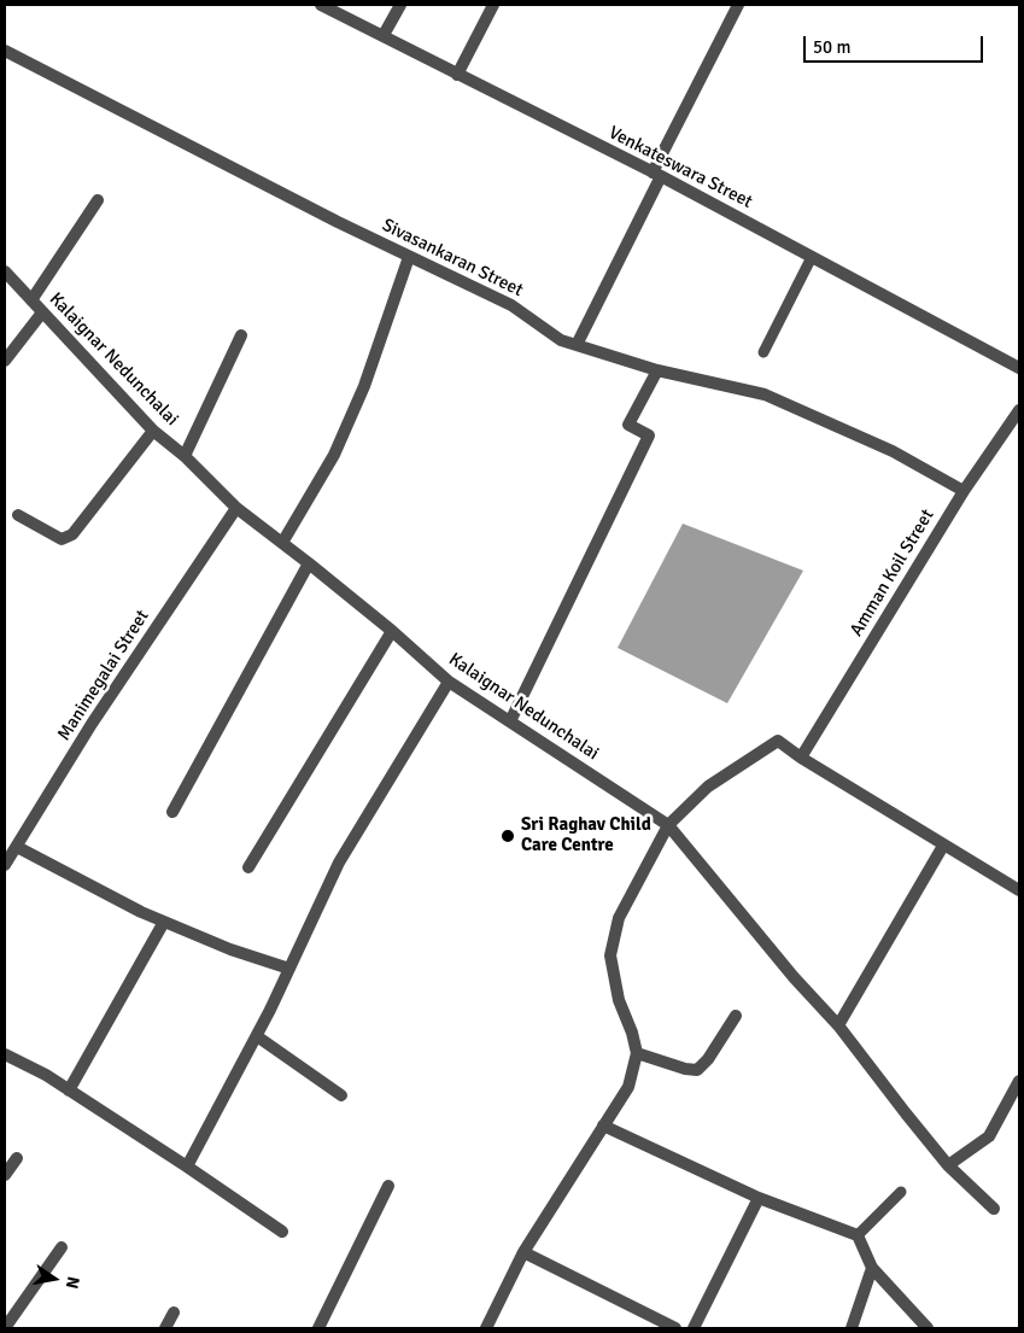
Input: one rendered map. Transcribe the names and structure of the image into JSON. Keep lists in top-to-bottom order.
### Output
{
  "streets": {
    "street": [
      "Venkateswara Street",
      "Sivasankaran Street",
      "Kalaignar Nedunchalai",
      "Amman Koil Street",
      "Manimegalai Street"
    ]
  },
  "crossings": [
    ["Sivasankaran Street", "Amman Koil Street"],
    ["Kalaignar Nedunchalai", "Manimegalai Street"]
  ],
  "places": ["Sri Raghav Child Care Centre"],
  "scale_bar": "50 m",
  "north": "right"
}
